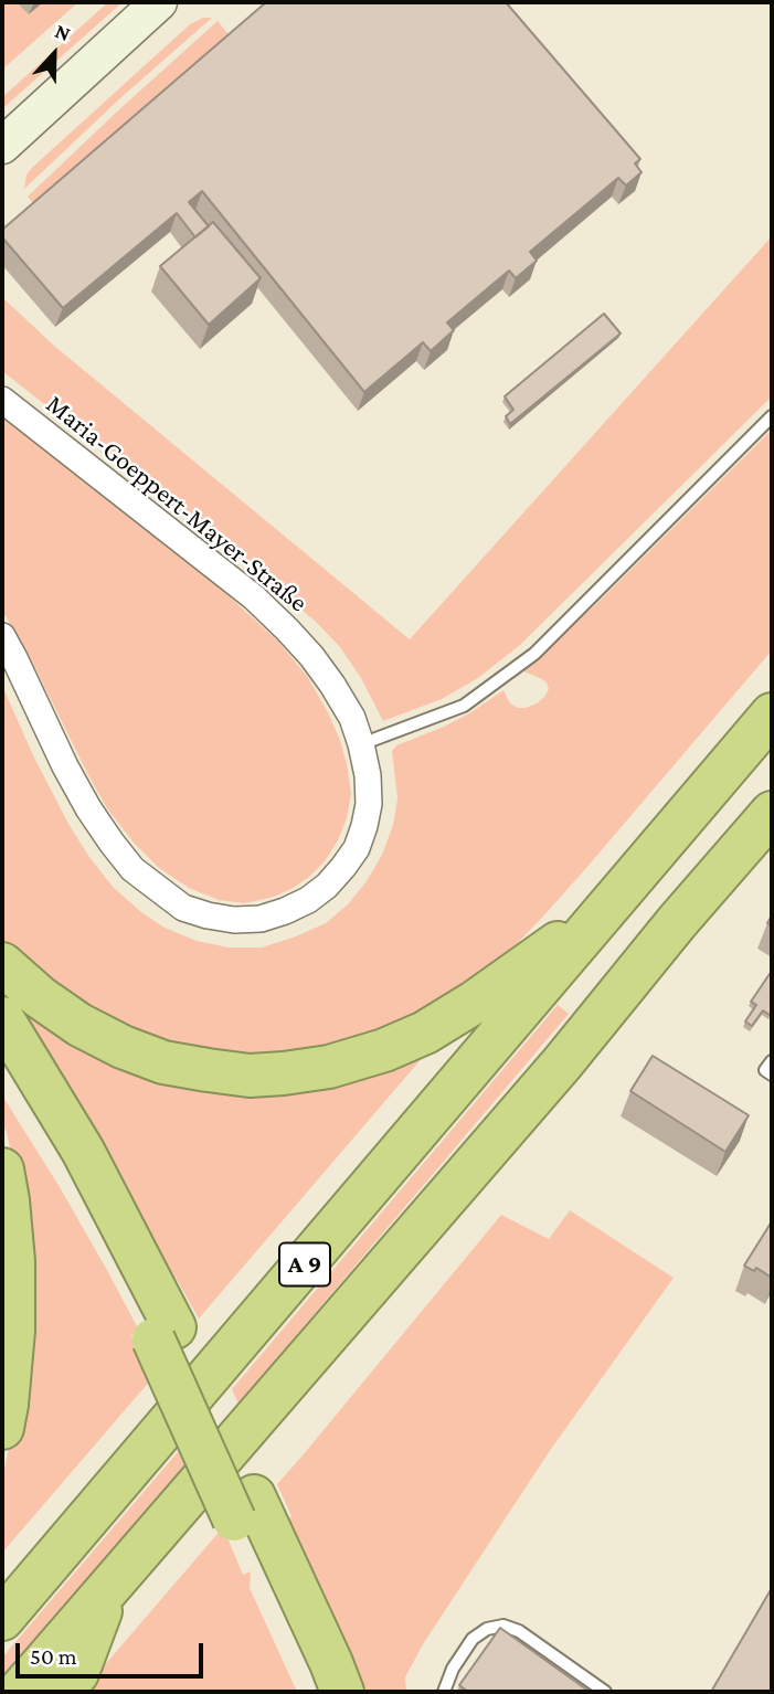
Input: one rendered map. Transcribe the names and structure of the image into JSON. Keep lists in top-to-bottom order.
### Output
{
  "streets": {
    "highway": ["A 9"],
    "street": ["Maria-Goeppert-Mayer-Straße"]
  },
  "scale_bar": "50 m",
  "north": "top"
}
